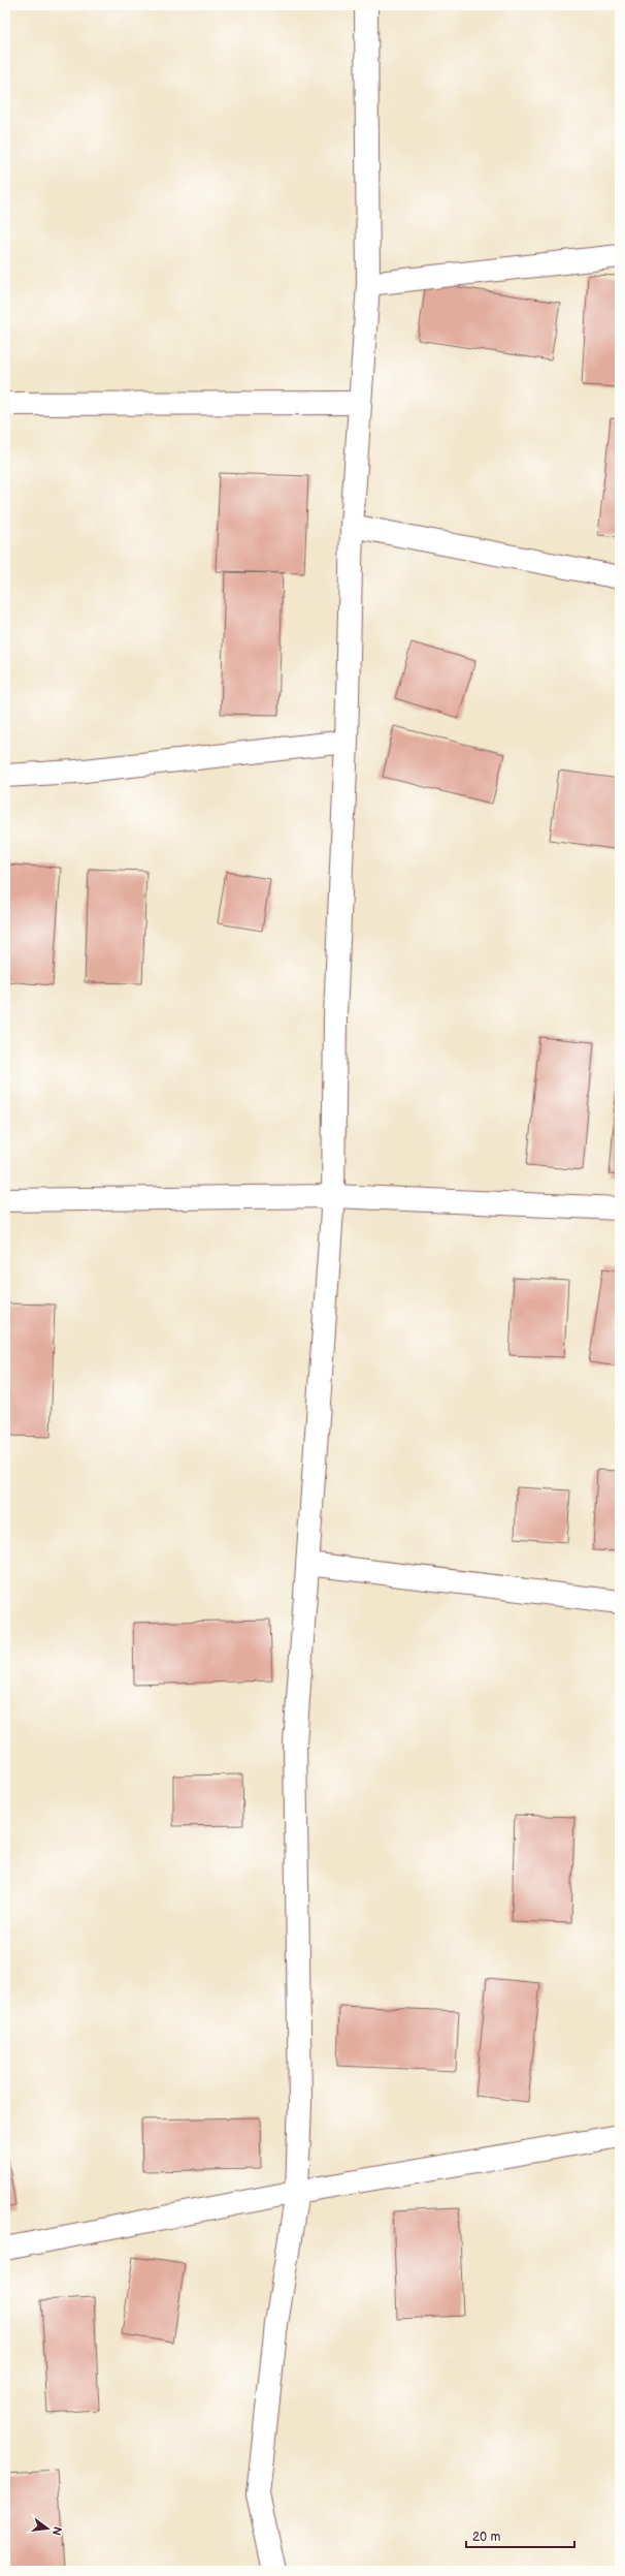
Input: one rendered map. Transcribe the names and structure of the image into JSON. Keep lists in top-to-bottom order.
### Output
{
  "scale_bar": "20 m",
  "north": "right"
}
